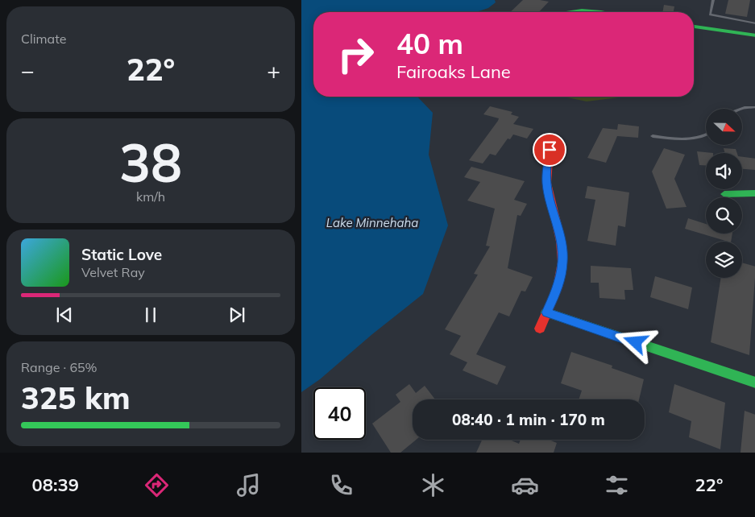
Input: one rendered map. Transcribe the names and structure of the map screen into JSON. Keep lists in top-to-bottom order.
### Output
{
  "water": ["Lake Minnehaha"],
  "north": "right",
  "page": {
    "tile": [
      "Climate",
      ["38", "km/h"],
      ["Range · 65%", "325 km"]
    ],
    "turn": ["40 m", "Fairoaks Lane"],
    "heat": ["−", "22°", "+"],
    "song": ["Static Love", "Velvet Ray"],
    "limit": "40",
    "trip": "08:40 · 1 min · 170 m",
    "tabs": ["08:39", "22°"]
  }
}
